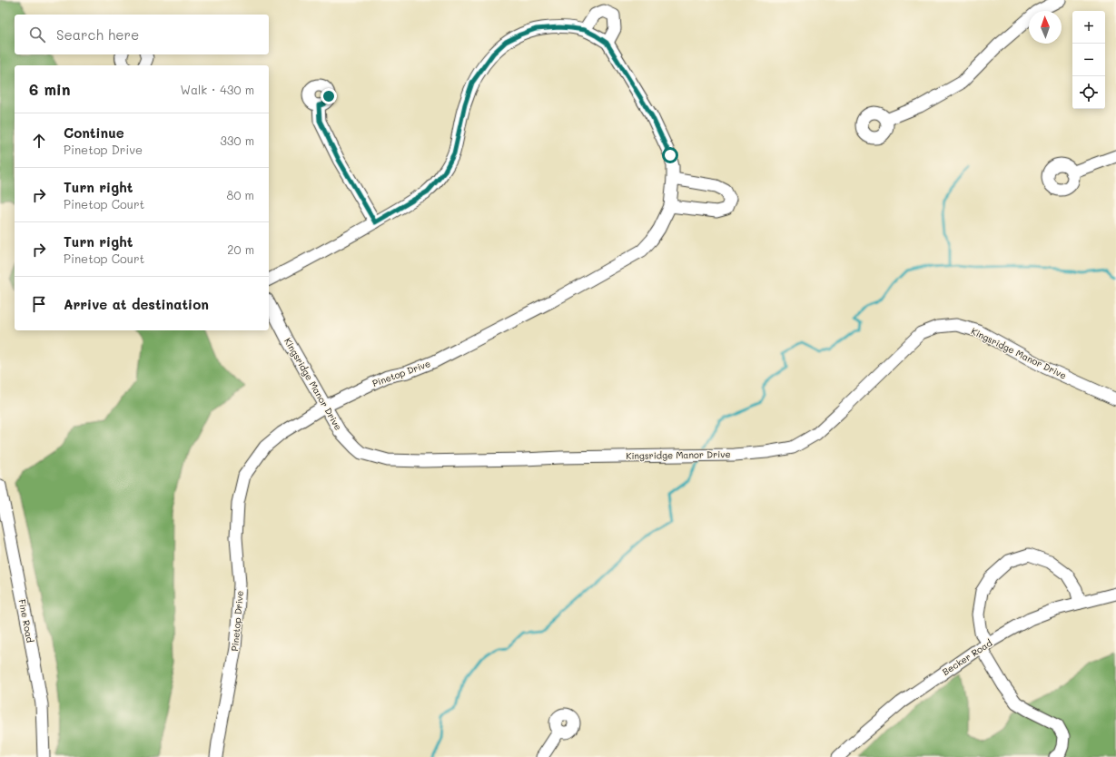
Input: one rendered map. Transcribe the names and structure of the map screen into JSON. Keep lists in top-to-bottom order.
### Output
{
  "streets": {
    "street": [
      "Kingsridge Manor Drive",
      "Pinetop Drive",
      "Fine Road",
      "Becker Road"
    ]
  },
  "crossings": [
    ["Kingsridge Manor Drive", "Pinetop Drive"]
  ],
  "north": "top",
  "page": {
    "map_buttons": ["+", "−"],
    "search": "Search here",
    "heading": ["6 min", "Walk · 430 m"],
    "list": [
      ["Continue", "Pinetop Drive", "330 m"],
      ["Turn right", "Pinetop Court", "80 m"],
      ["Turn right", "Pinetop Court", "20 m"],
      "Arrive at destination"
    ]
  }
}
